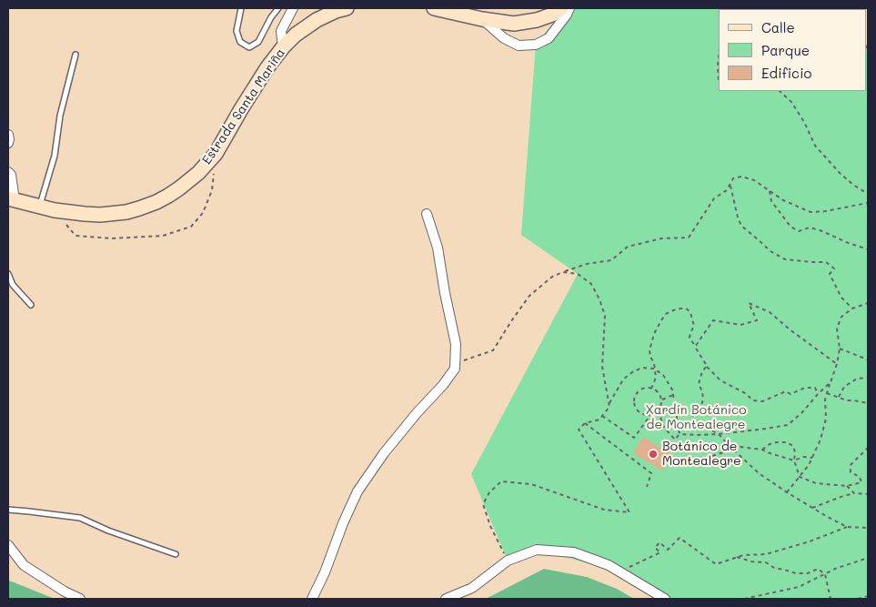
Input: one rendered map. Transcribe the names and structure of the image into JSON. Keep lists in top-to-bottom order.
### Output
{
  "streets": {
    "main road": ["Estrada Santa Mariña"]
  },
  "parks": ["Xardín Botánico de Montealegre"],
  "places": ["Botánico de Montealegre"],
  "legend": ["Calle", "Parque", "Edificio"]
}
